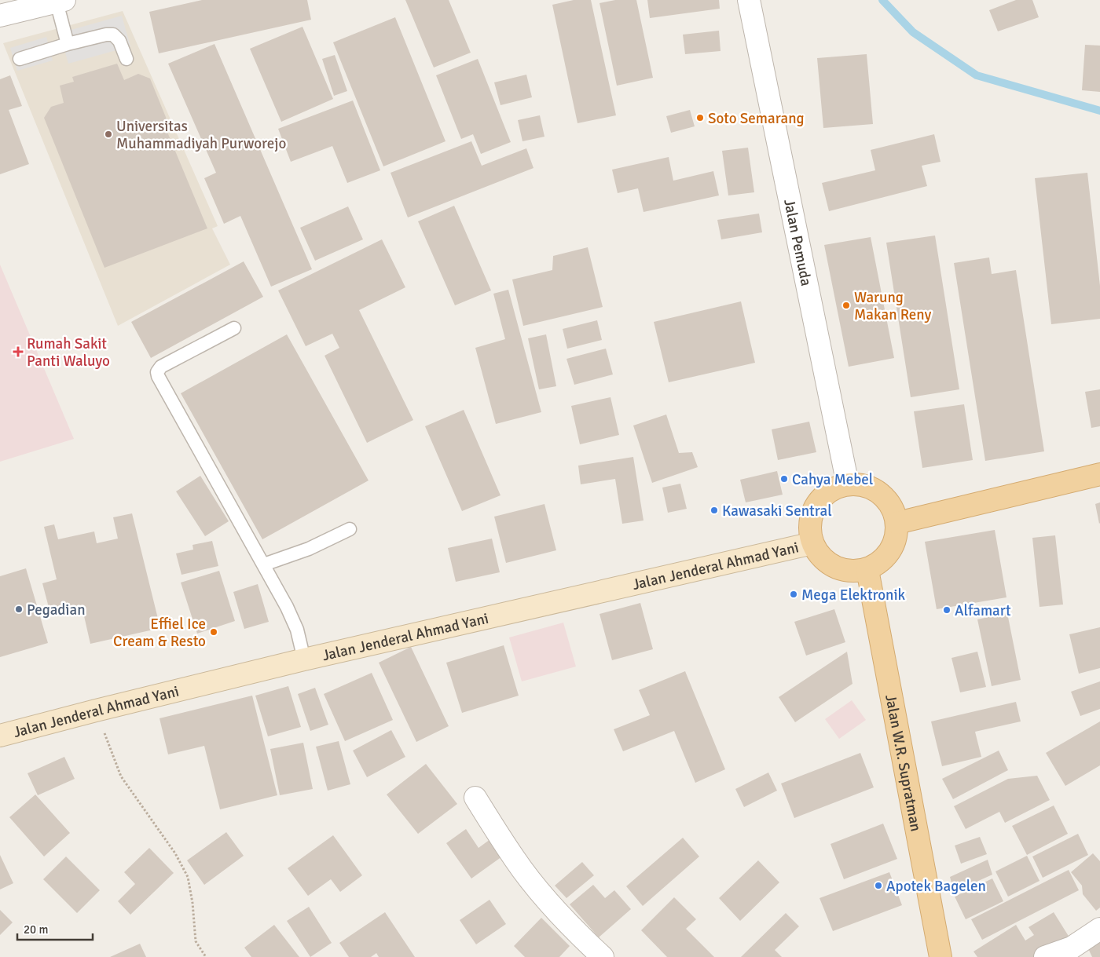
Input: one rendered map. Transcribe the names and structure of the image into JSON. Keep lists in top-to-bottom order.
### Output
{
  "streets": {
    "main road": ["Jalan Jenderal Ahmad Yani", "Jalan W.R. Supratman"],
    "street": ["Jalan Pemuda"]
  },
  "crossings": [
    ["Jalan Pemuda", "Jalan Jenderal Ahmad Yani"],
    ["Jalan Pemuda", "Jalan W.R. Supratman"],
    ["Jalan Jenderal Ahmad Yani", "Jalan W.R. Supratman"]
  ],
  "places": {
    "other": [
      "Soto Semarang",
      "Universitas Muhammadiyah Purworejo",
      "Warung Makan Reny",
      "Cahya Mebel",
      "Kawasaki Sentral",
      "Mega Elektronik",
      "Pegadian",
      "Alfamart",
      "Effiel Ice Cream & Resto",
      "Apotek Bagelen"
    ],
    "health": ["Rumah Sakit Panti Waluyo"]
  },
  "scale_bar": "20 m"
}
